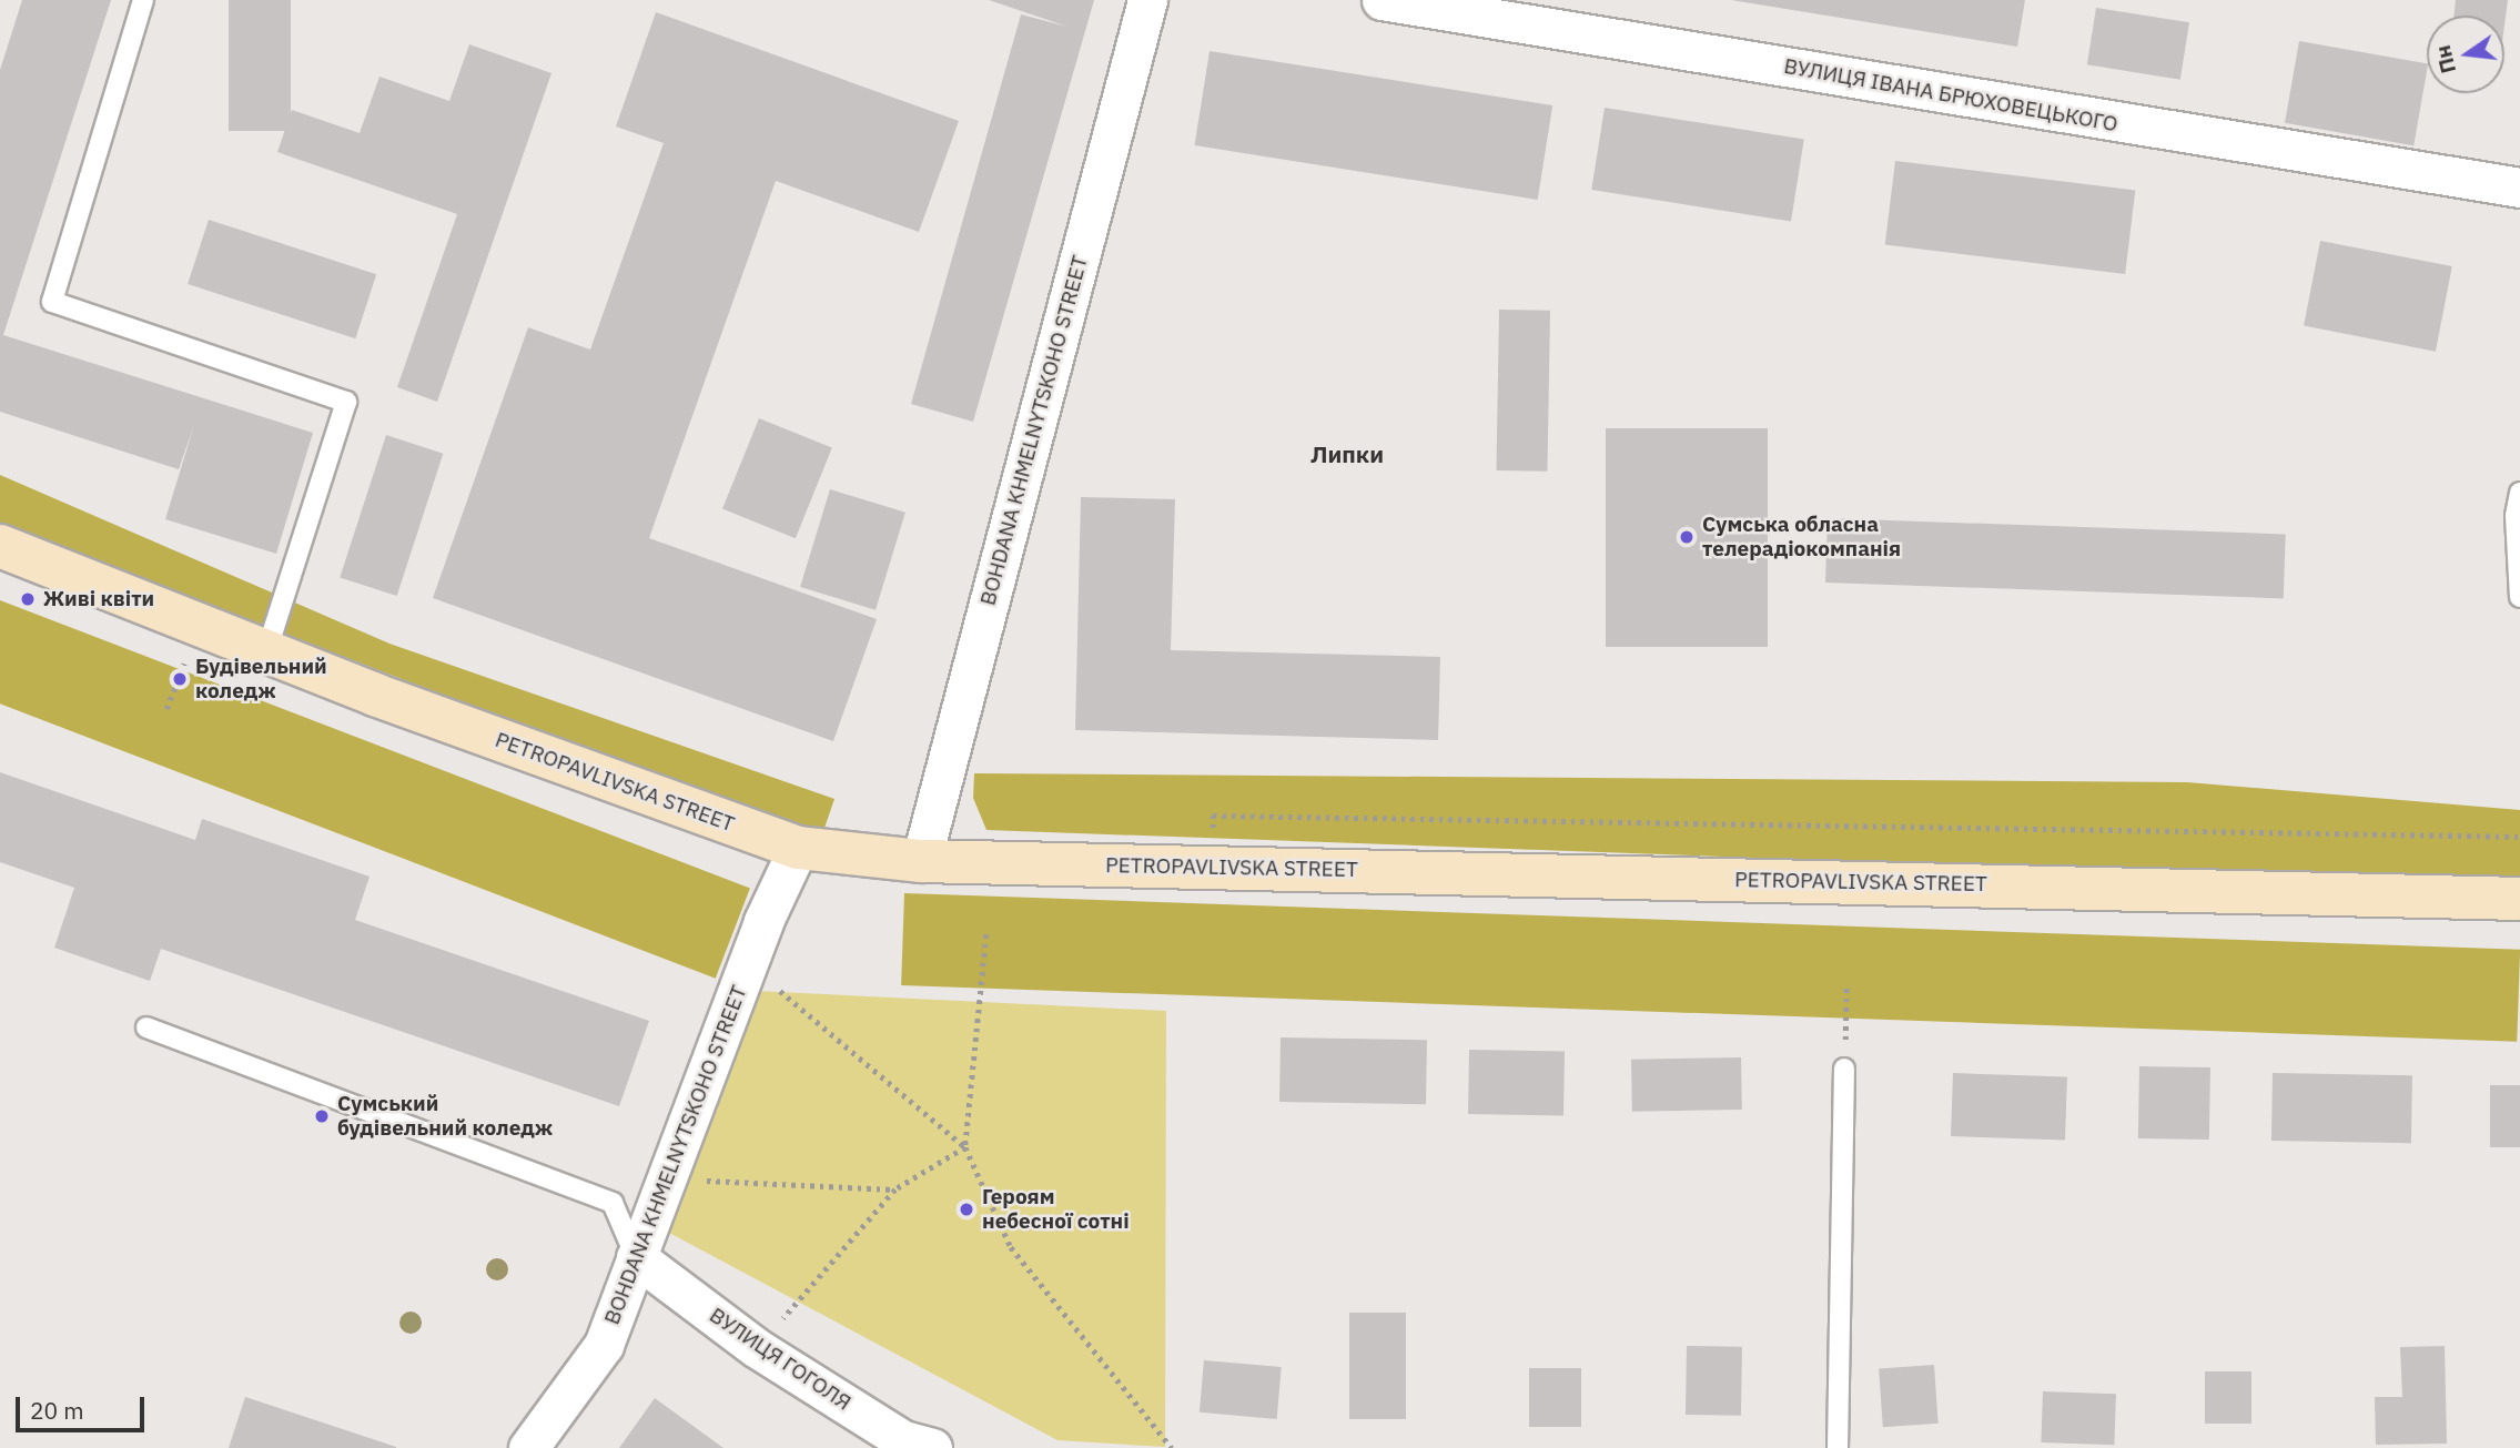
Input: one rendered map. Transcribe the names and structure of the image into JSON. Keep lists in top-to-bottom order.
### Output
{
  "streets": {
    "main road": ["PETROPAVLIVSKA STREET"],
    "street": ["ВУЛИЦЯ ІВАНА БРЮХОВЕЦЬКОГО", "BOHDANA KHMELNYTSKOHO STREET", "ВУЛИЦЯ ГОГОЛЯ"]
  },
  "crossings": [
    ["BOHDANA KHMELNYTSKOHO STREET", "PETROPAVLIVSKA STREET"],
    ["BOHDANA KHMELNYTSKOHO STREET", "ВУЛИЦЯ ГОГОЛЯ"]
  ],
  "districts": ["Липки"],
  "places": [
    "Сумська обласна телерадіокомпанія",
    "Живі квіти",
    "Будівельний коледж",
    "Сумський будівельний коледж",
    "Героям небесної сотні"
  ],
  "scale_bar": "20 m",
  "north": "left"
}
